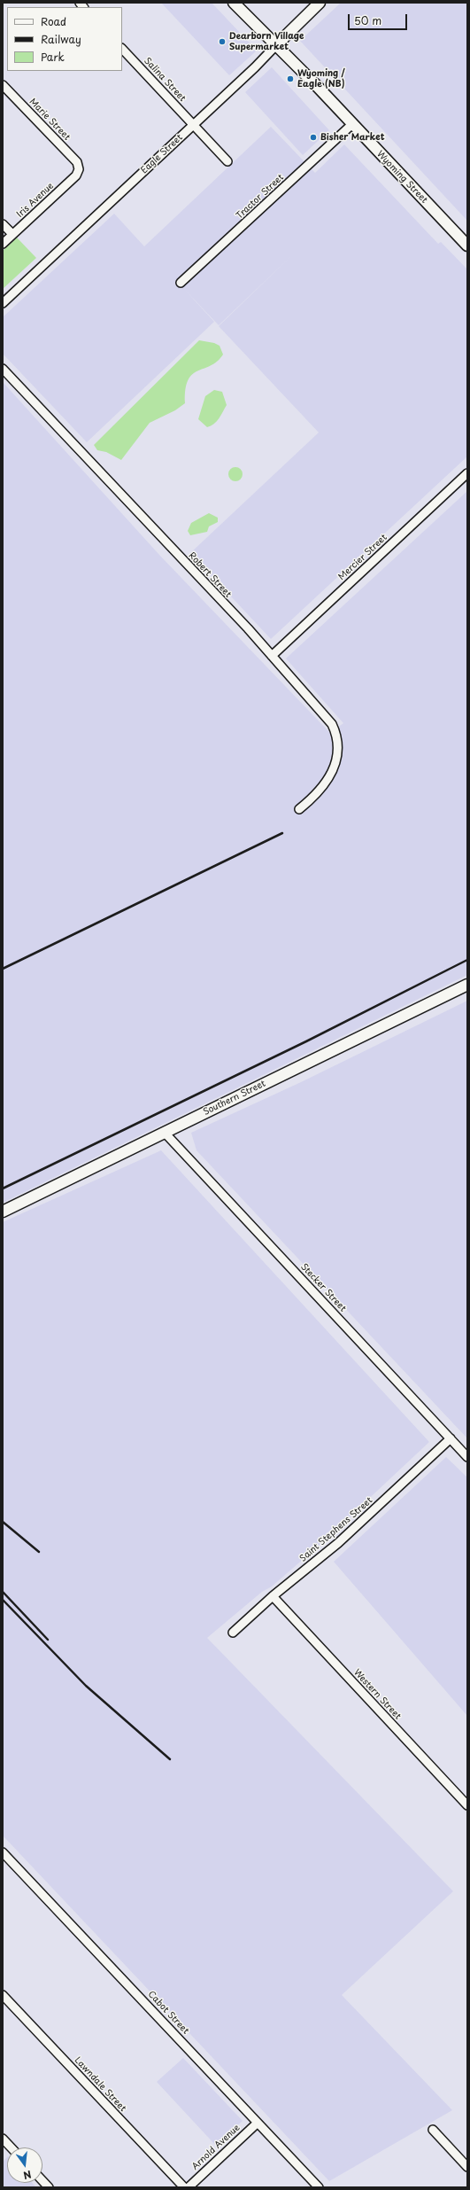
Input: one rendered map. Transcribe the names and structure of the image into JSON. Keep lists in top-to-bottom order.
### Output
{
  "streets": {
    "street": [
      "Salina Street",
      "Marie Street",
      "Eagle Street",
      "Wyoming Street",
      "Tractor Street",
      "Iris Avenue",
      "Mercier Street",
      "Robert Street",
      "Southern Street",
      "Stecker Street",
      "Saint Stephens Street",
      "Western Street",
      "Cabot Street",
      "Lawndale Street",
      "Arnold Avenue"
    ]
  },
  "crossings": [
    ["Salina Street", "Eagle Street"],
    ["Marie Street", "Iris Avenue"],
    ["Eagle Street", "Wyoming Street"],
    ["Wyoming Street", "Tractor Street"],
    ["Mercier Street", "Robert Street"],
    ["Southern Street", "Stecker Street"],
    ["Stecker Street", "Saint Stephens Street"],
    ["Saint Stephens Street", "Western Street"],
    ["Cabot Street", "Arnold Avenue"]
  ],
  "places": ["Dearborn Village Supermarket", "Wyoming / Eagle (NB)", "Bisher Market"],
  "legend": ["Road", "Railway", "Park"],
  "scale_bar": "50 m",
  "north": "bottom"
}
